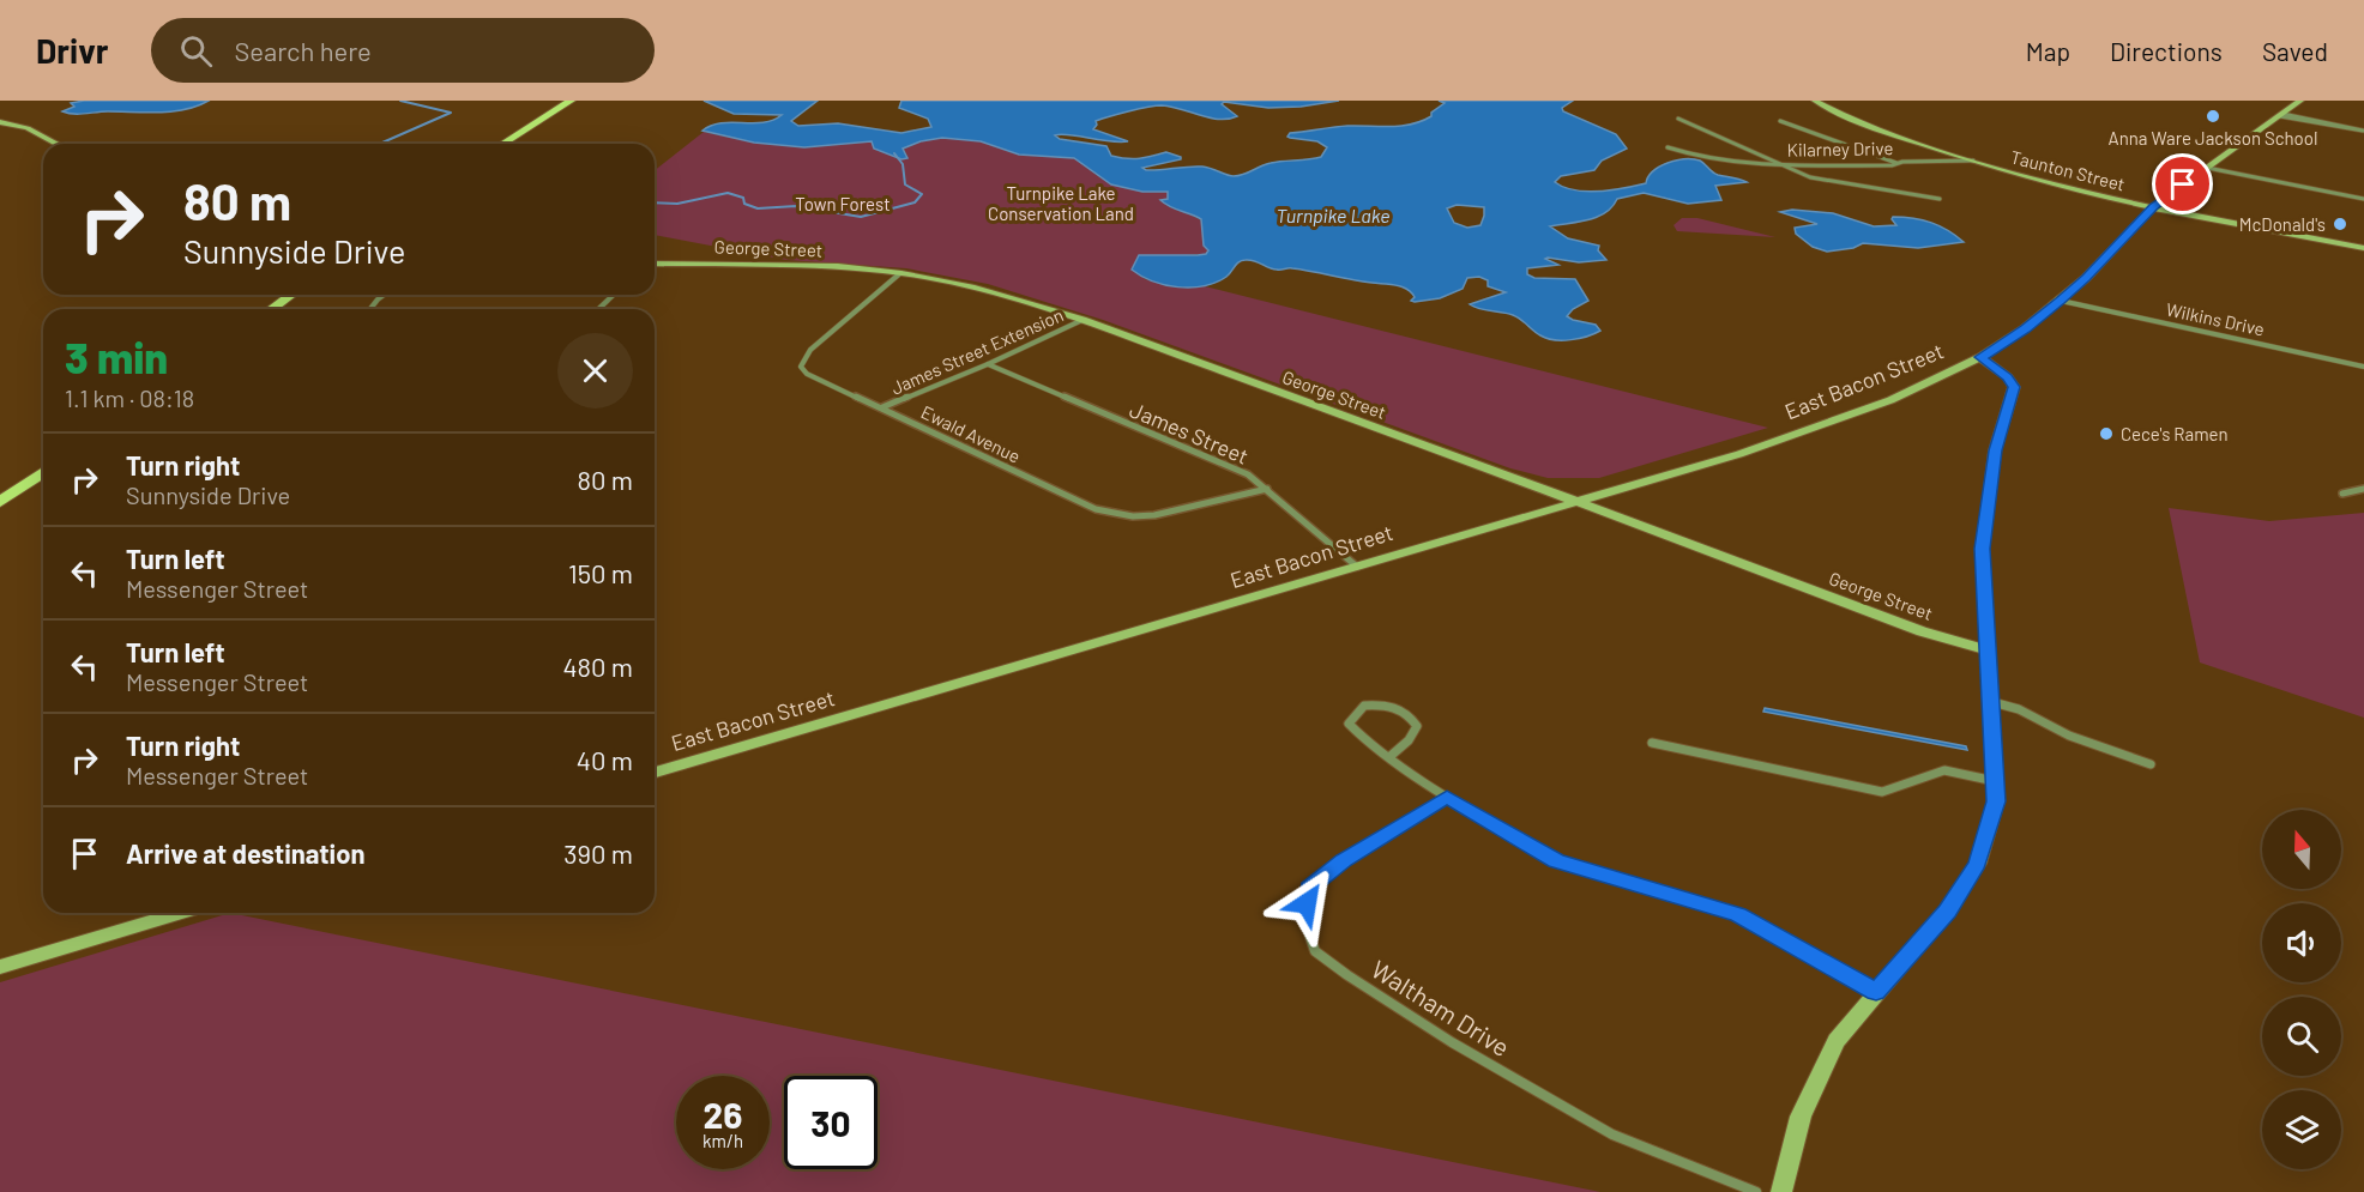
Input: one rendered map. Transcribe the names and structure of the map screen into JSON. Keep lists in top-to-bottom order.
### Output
{
  "streets": {
    "main road": ["Taunton Street", "George Street", "East Bacon Street"],
    "street": [
      "Kilarney Drive",
      "Wilkins Drive",
      "James Street Extension",
      "James Street",
      "Ewald Avenue",
      "Waltham Drive"
    ]
  },
  "crossings": [
    ["Kilarney Drive", "Taunton Street"],
    ["Taunton Street", "East Bacon Street"],
    ["George Street", "James Street Extension"],
    ["George Street", "East Bacon Street"],
    ["George Street", "Ewald Avenue"],
    ["Wilkins Drive", "East Bacon Street"],
    ["James Street Extension", "James Street"],
    ["James Street Extension", "Ewald Avenue"],
    ["East Bacon Street", "James Street"],
    ["James Street", "Ewald Avenue"]
  ],
  "water": ["Turnpike Lake"],
  "parks": ["Turnpike Lake Conservation Land", "Town Forest"],
  "places": ["Anna Ware Jackson School", "McDonald's", "Cece's Ramen"],
  "north": "top",
  "page": {
    "header": "Drivr",
    "search": "Search here",
    "nav": ["Map", "Directions", "Saved"],
    "turn": ["80 m", "Sunnyside Drive"],
    "heading": ["3 min", "1.1 km · 08:18"],
    "list": [
      {
        "name": "Turn right",
        "note": "Sunnyside Drive",
        "value": "80 m"
      },
      {
        "name": "Turn left",
        "note": "Messenger Street",
        "value": "150 m"
      },
      {
        "name": "Turn left",
        "note": "Messenger Street",
        "value": "480 m"
      },
      {
        "name": "Turn right",
        "note": "Messenger Street",
        "value": "40 m"
      },
      {
        "name": "Arrive at destination",
        "value": "390 m"
      }
    ],
    "speed": "26 km/h",
    "limit": "30"
  }
}
